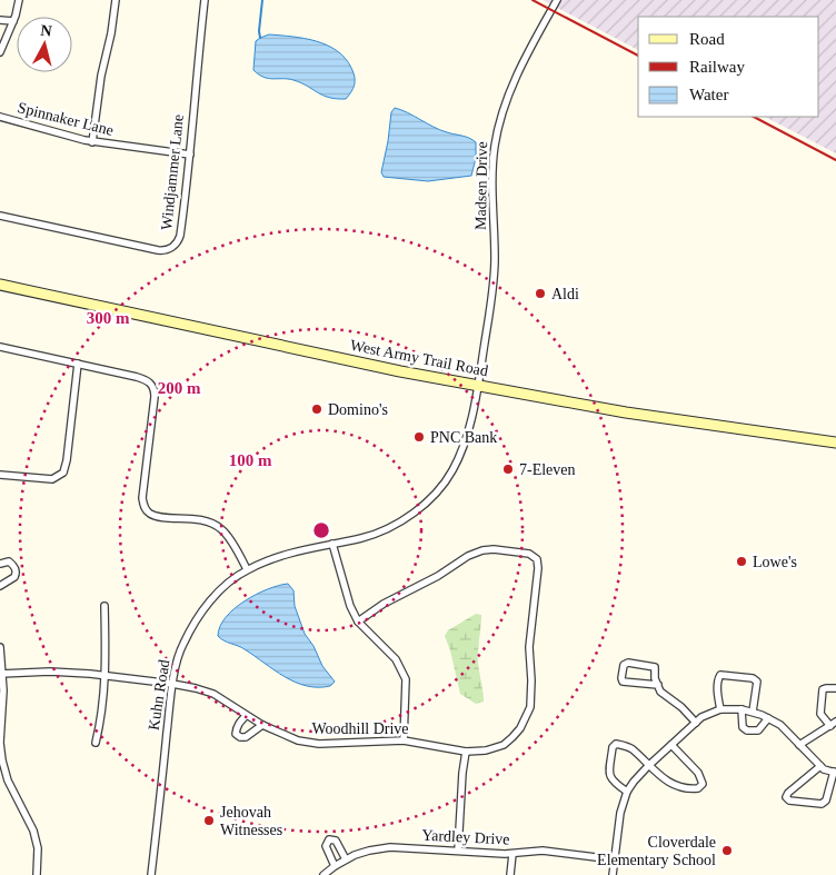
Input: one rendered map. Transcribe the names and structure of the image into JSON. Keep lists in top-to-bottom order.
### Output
{
  "streets": {
    "main road": ["West Army Trail Road"],
    "street": [
      "Spinnaker Lane",
      "Windjammer Lane",
      "Madsen Drive",
      "Kuhn Road",
      "Woodhill Drive",
      "Yardley Drive"
    ]
  },
  "crossings": [
    ["Spinnaker Lane", "Windjammer Lane"],
    ["Madsen Drive", "West Army Trail Road"],
    ["Madsen Drive", "Kuhn Road"],
    ["West Army Trail Road", "Kuhn Road"],
    ["Kuhn Road", "Woodhill Drive"]
  ],
  "places": [
    "Aldi",
    "Domino's",
    "PNC Bank",
    "7-Eleven",
    "Lowe's",
    "Jehovah Witnesses",
    "Cloverdale Elementary School"
  ],
  "legend": ["Road", "Railway", "Water"],
  "north": "top",
  "rings": ["300 m", "200 m", "100 m"]
}
